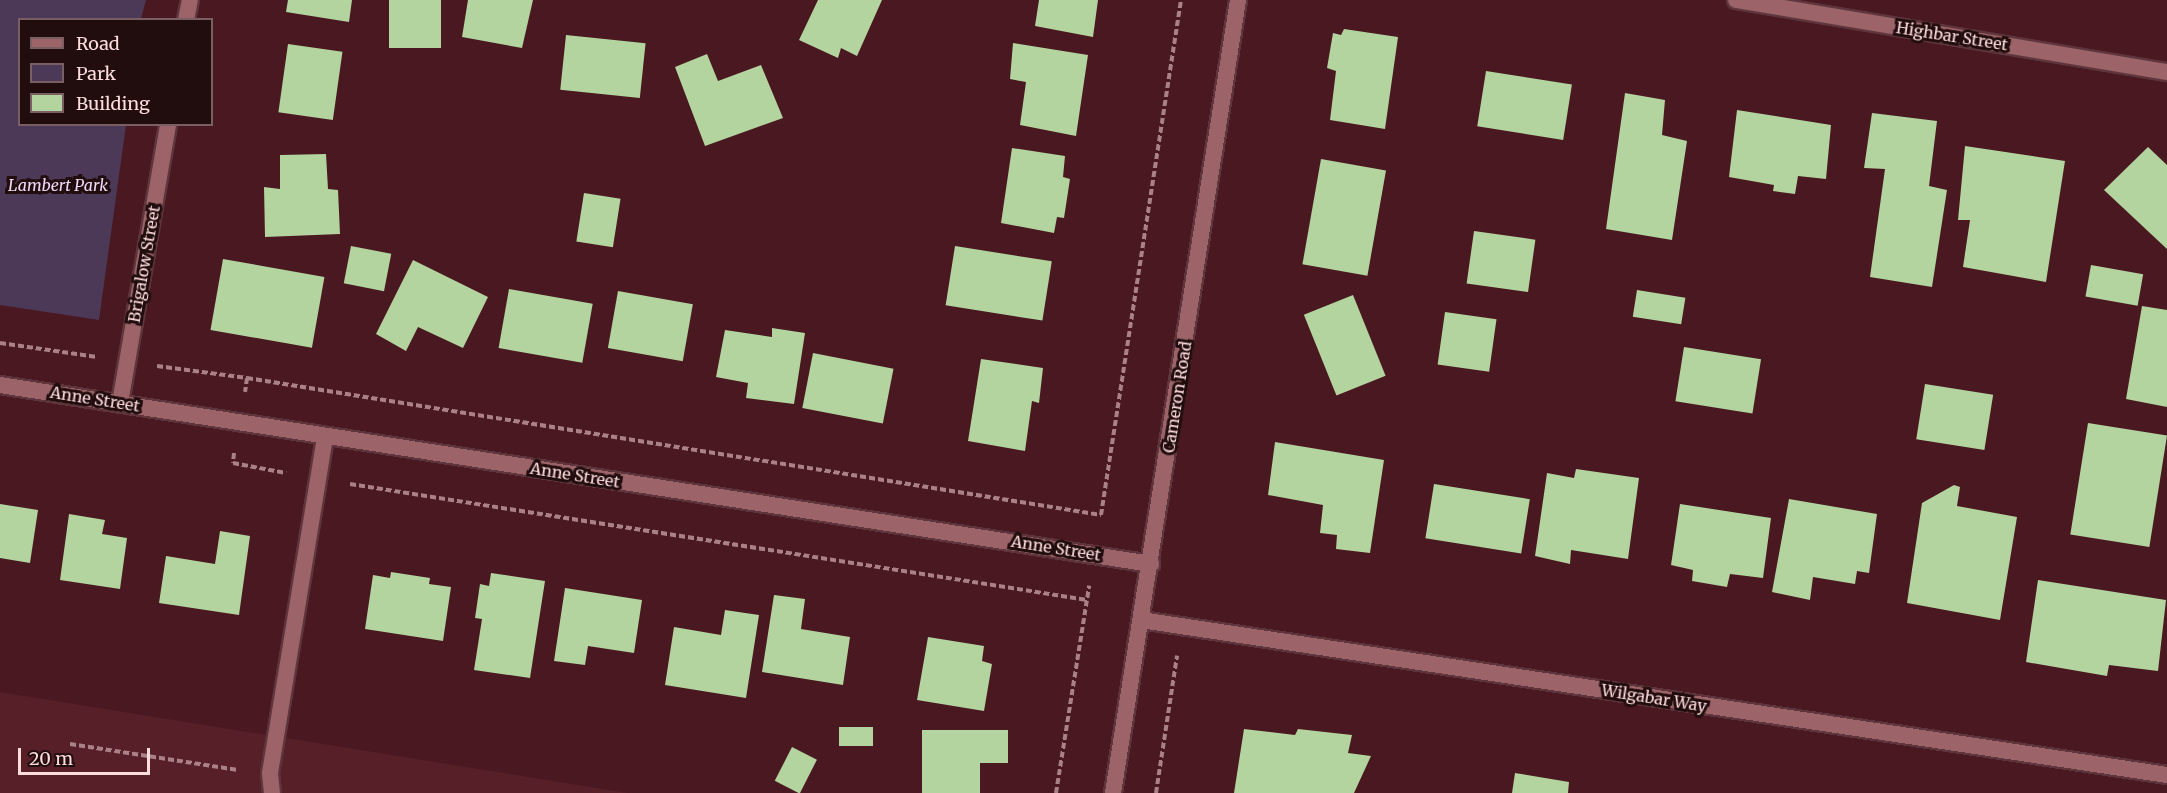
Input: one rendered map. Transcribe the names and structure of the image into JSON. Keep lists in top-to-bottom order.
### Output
{
  "streets": {
    "street": [
      "Highbar Street",
      "Brigalow Street",
      "Cameron Road",
      "Anne Street",
      "Wilgabar Way"
    ]
  },
  "crossings": [
    ["Brigalow Street", "Anne Street"],
    ["Cameron Road", "Anne Street"],
    ["Cameron Road", "Wilgabar Way"]
  ],
  "parks": ["Lambert Park"],
  "legend": ["Road", "Park", "Building"],
  "scale_bar": "20 m"
}
